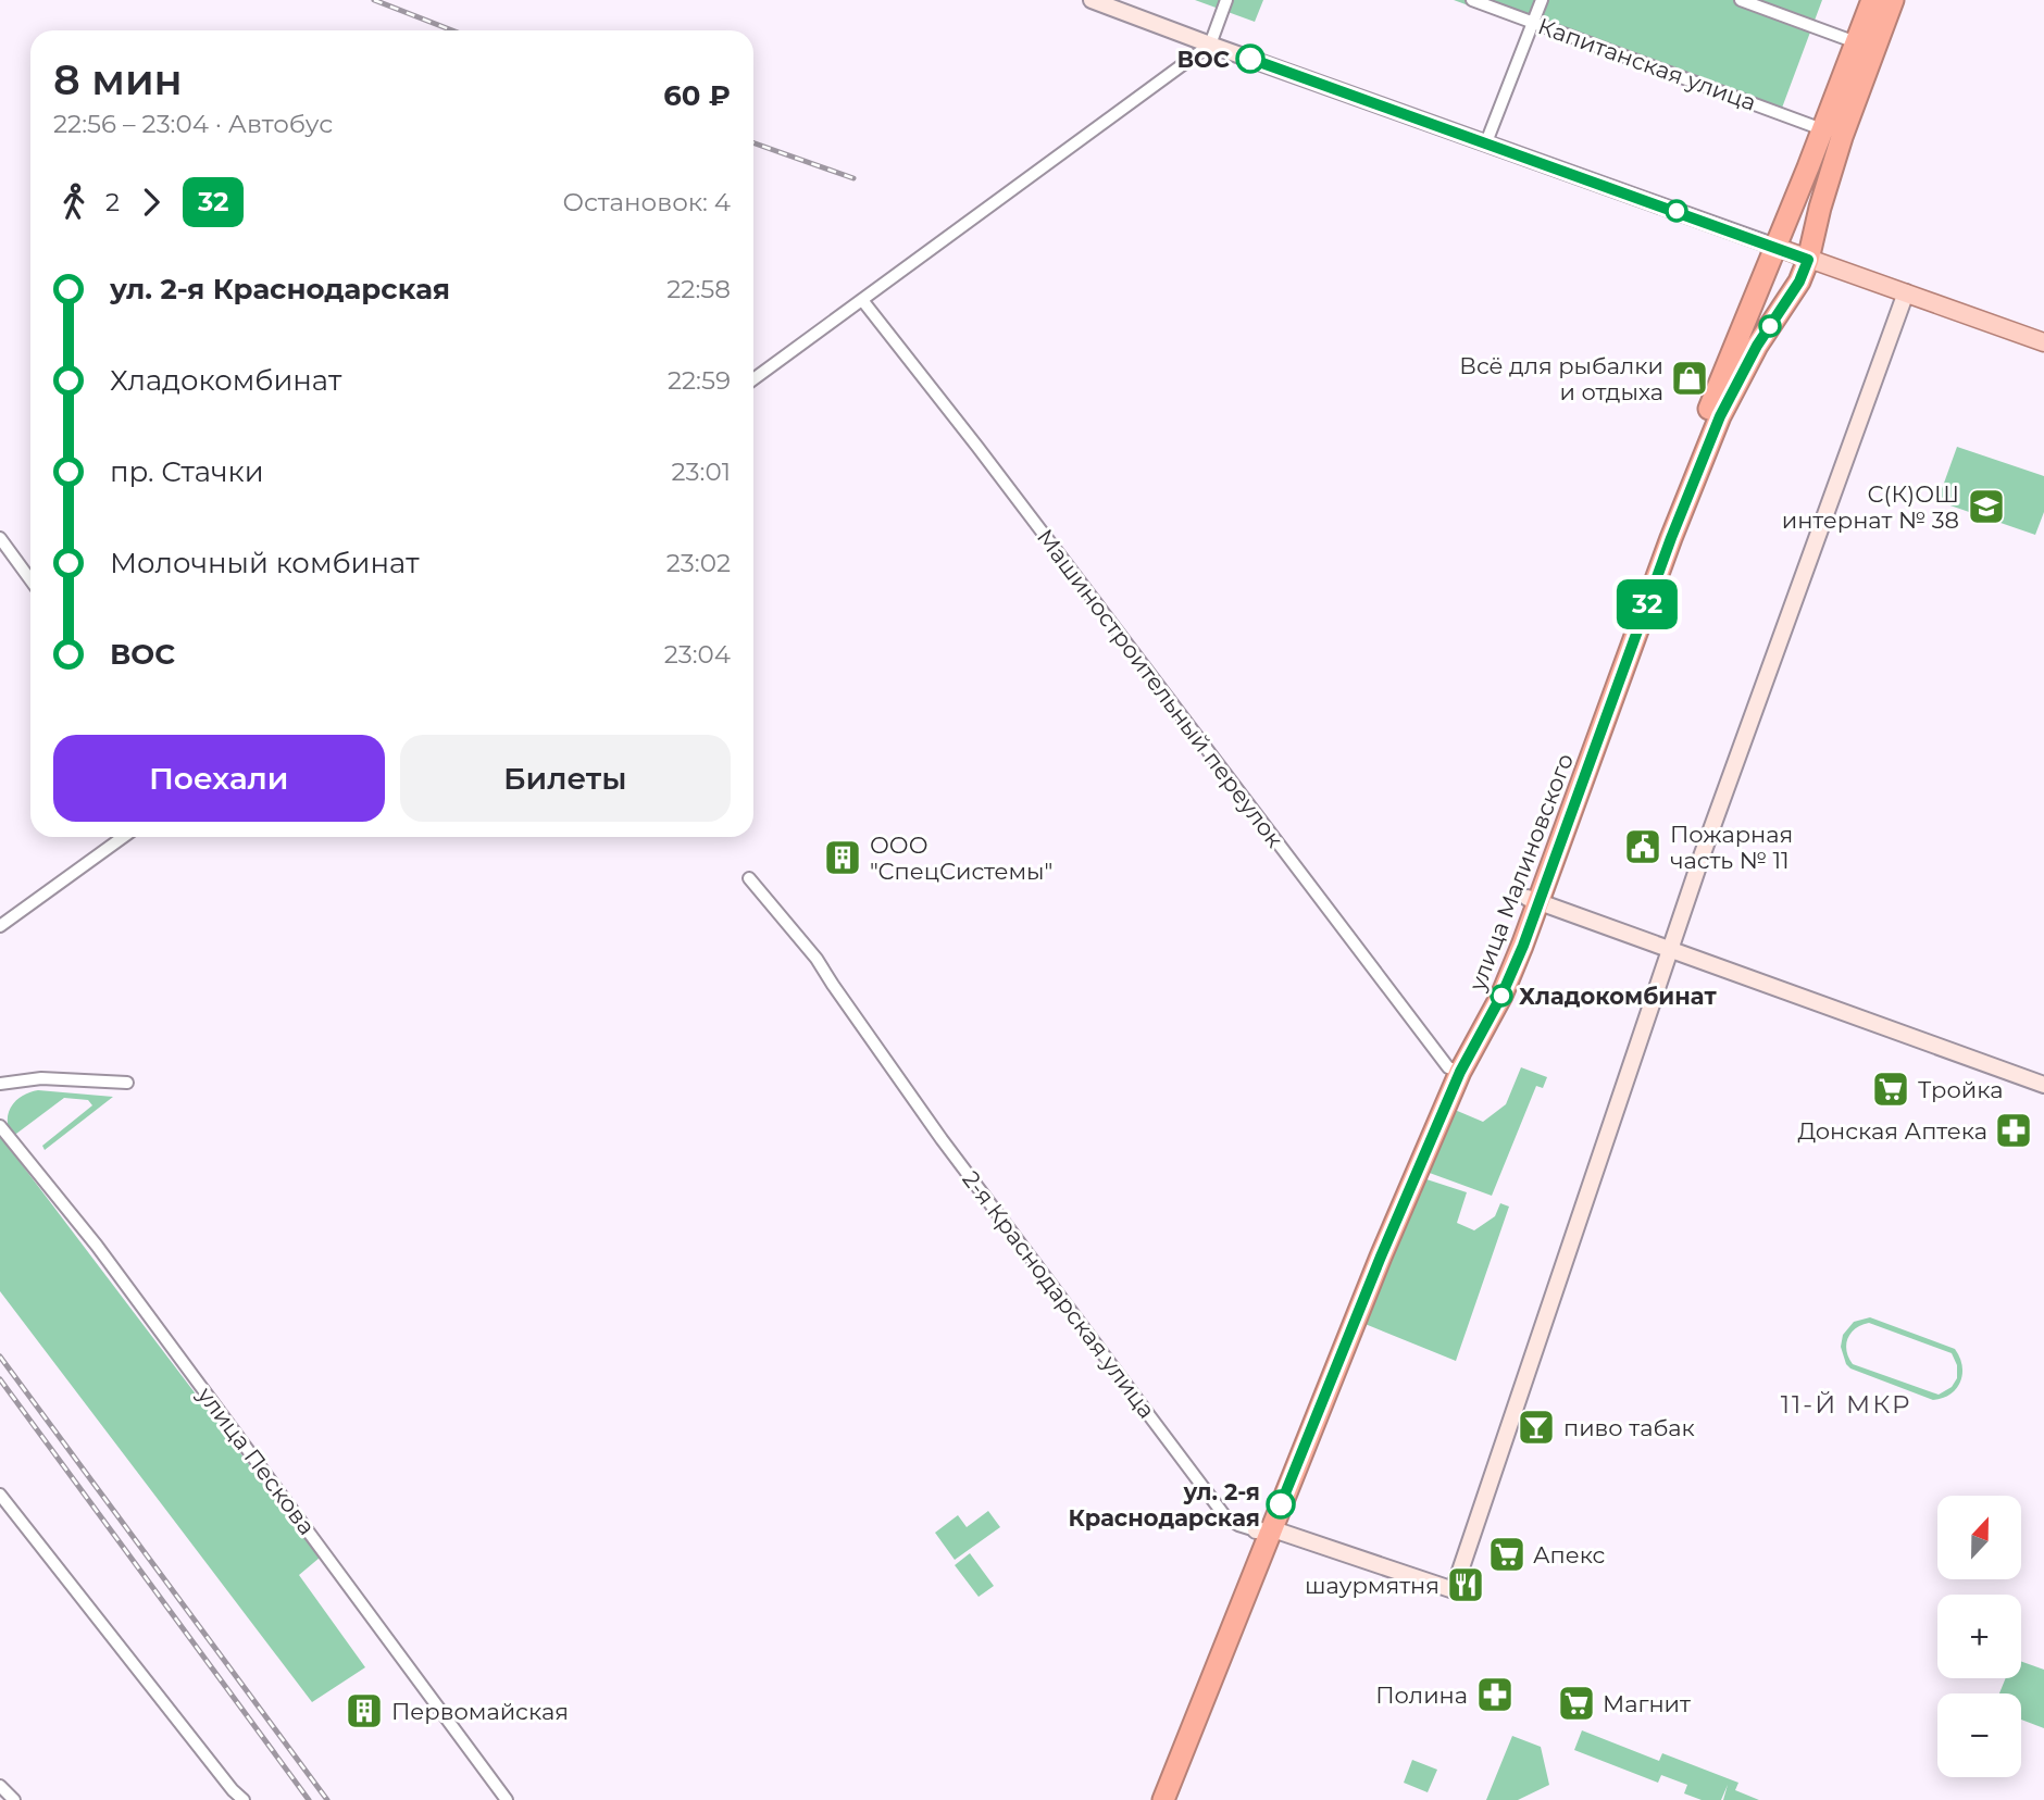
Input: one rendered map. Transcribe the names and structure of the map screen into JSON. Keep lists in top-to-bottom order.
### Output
{
  "streets": {
    "highway": ["улица Малиновского"],
    "street": [
      "Капитанская улица",
      "Машиностроительный переулок",
      "2-я Краснодарская улица",
      "улица Пескова"
    ]
  },
  "crossings": [
    ["Капитанская улица", "улица Малиновского"],
    ["Машиностроительный переулок", "улица Малиновского"],
    ["улица Малиновского", "2-я Краснодарская улица"]
  ],
  "districts": ["11-Й МКР"],
  "places": {
    "other": ["ВОС", "Хладокомбинат", "ул. 2-я Краснодарская"],
    "shop": ["Всё для рыбалки и отдыха"],
    "school or university": ["С(К)ОШ интернат № 38"],
    "public building": ["Пожарная часть № 11"],
    "building": ["ООО \"СпецСистемы\"", "Первомайская"],
    "supermarket": ["Тройка", "Апекс", "Магнит"],
    "pharmacy": ["Донская Аптека", "Полина"],
    "bar": ["пиво табак"],
    "restaurant": ["шаурмятня"]
  },
  "lines": ["bus line 32"],
  "north": "top",
  "page": {
    "on_map": "32",
    "heading": ["8 мин", "22:56 – 23:04 · Автобус", "60 ₽"],
    "legs": ["2", "32", "Остановок: 4"],
    "list": [
      {
        "name": "ул. 2-я Краснодарская",
        "value": "22:58"
      },
      {
        "name": "Хладокомбинат",
        "value": "22:59"
      },
      {
        "name": "пр. Стачки",
        "value": "23:01"
      },
      {
        "name": "Молочный комбинат",
        "value": "23:02"
      },
      {
        "name": "ВОС",
        "value": "23:04"
      }
    ],
    "buttons": ["Поехали", "Билеты"],
    "map_buttons": ["+", "−"]
  }
}
